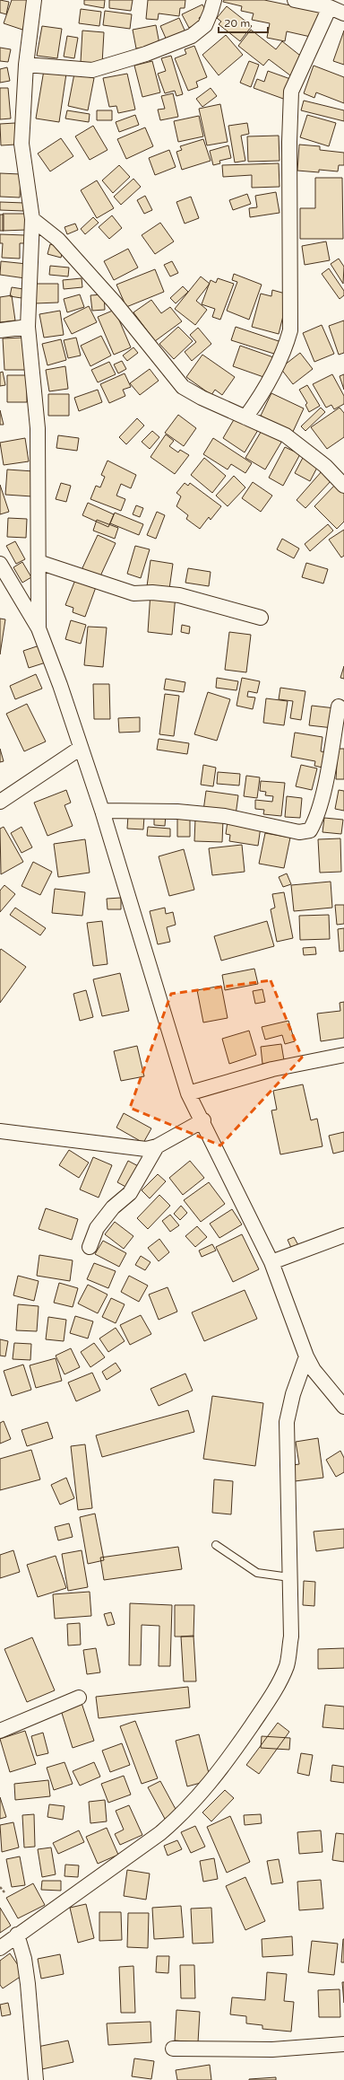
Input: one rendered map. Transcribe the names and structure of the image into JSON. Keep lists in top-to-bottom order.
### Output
{
  "scale_bar": "20 m"
}
